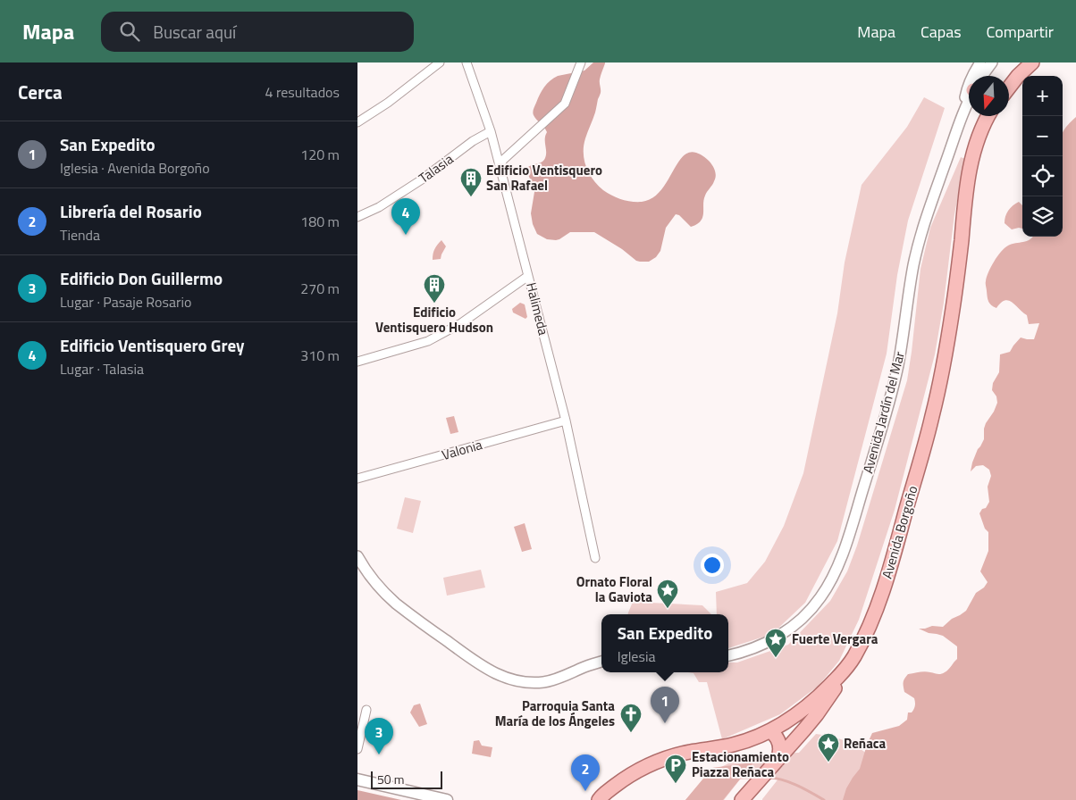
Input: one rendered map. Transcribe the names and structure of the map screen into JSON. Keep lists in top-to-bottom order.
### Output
{
  "streets": {
    "main road": ["Avenida Borgoño"],
    "street": [
      "Talasia",
      "Halimeda",
      "Avenida Jardín del Mar",
      "Valonia"
    ]
  },
  "crossings": [
    ["Talasia", "Halimeda"],
    ["Halimeda", "Valonia"]
  ],
  "places": {
    "building": ["Edificio Ventisquero San Rafael", "Edificio Ventisquero Hudson"],
    "place": ["Ornato Floral la Gaviota", "Fuerte Vergara", "Reñaca"],
    "church": ["Parroquia Santa María de los Ángeles"],
    "parking": ["Estacionamiento Piazza Reñaca"]
  },
  "scale_bar": "50 m",
  "north": "bottom",
  "page": {
    "header": "Mapa",
    "search": "Buscar aquí",
    "nav": ["Mapa", "Capas", "Compartir"],
    "heading": ["Cerca", "4 resultados"],
    "map_buttons": ["+", "−"],
    "list": [
      {
        "mark": "1",
        "name": "San Expedito",
        "note": "Iglesia · Avenida Borgoño",
        "value": "120 m"
      },
      {
        "mark": "2",
        "name": "Librería del Rosario",
        "note": "Tienda",
        "value": "180 m"
      },
      {
        "mark": "3",
        "name": "Edificio Don Guillermo",
        "note": "Lugar · Pasaje Rosario",
        "value": "270 m"
      },
      {
        "mark": "4",
        "name": "Edificio Ventisquero Grey",
        "note": "Lugar · Talasia",
        "value": "310 m"
      }
    ],
    "pins": [
      "4",
      "1",
      "3",
      "2"
    ],
    "popup": ["San Expedito", "Iglesia"],
    "scale": "50 m"
  }
}
